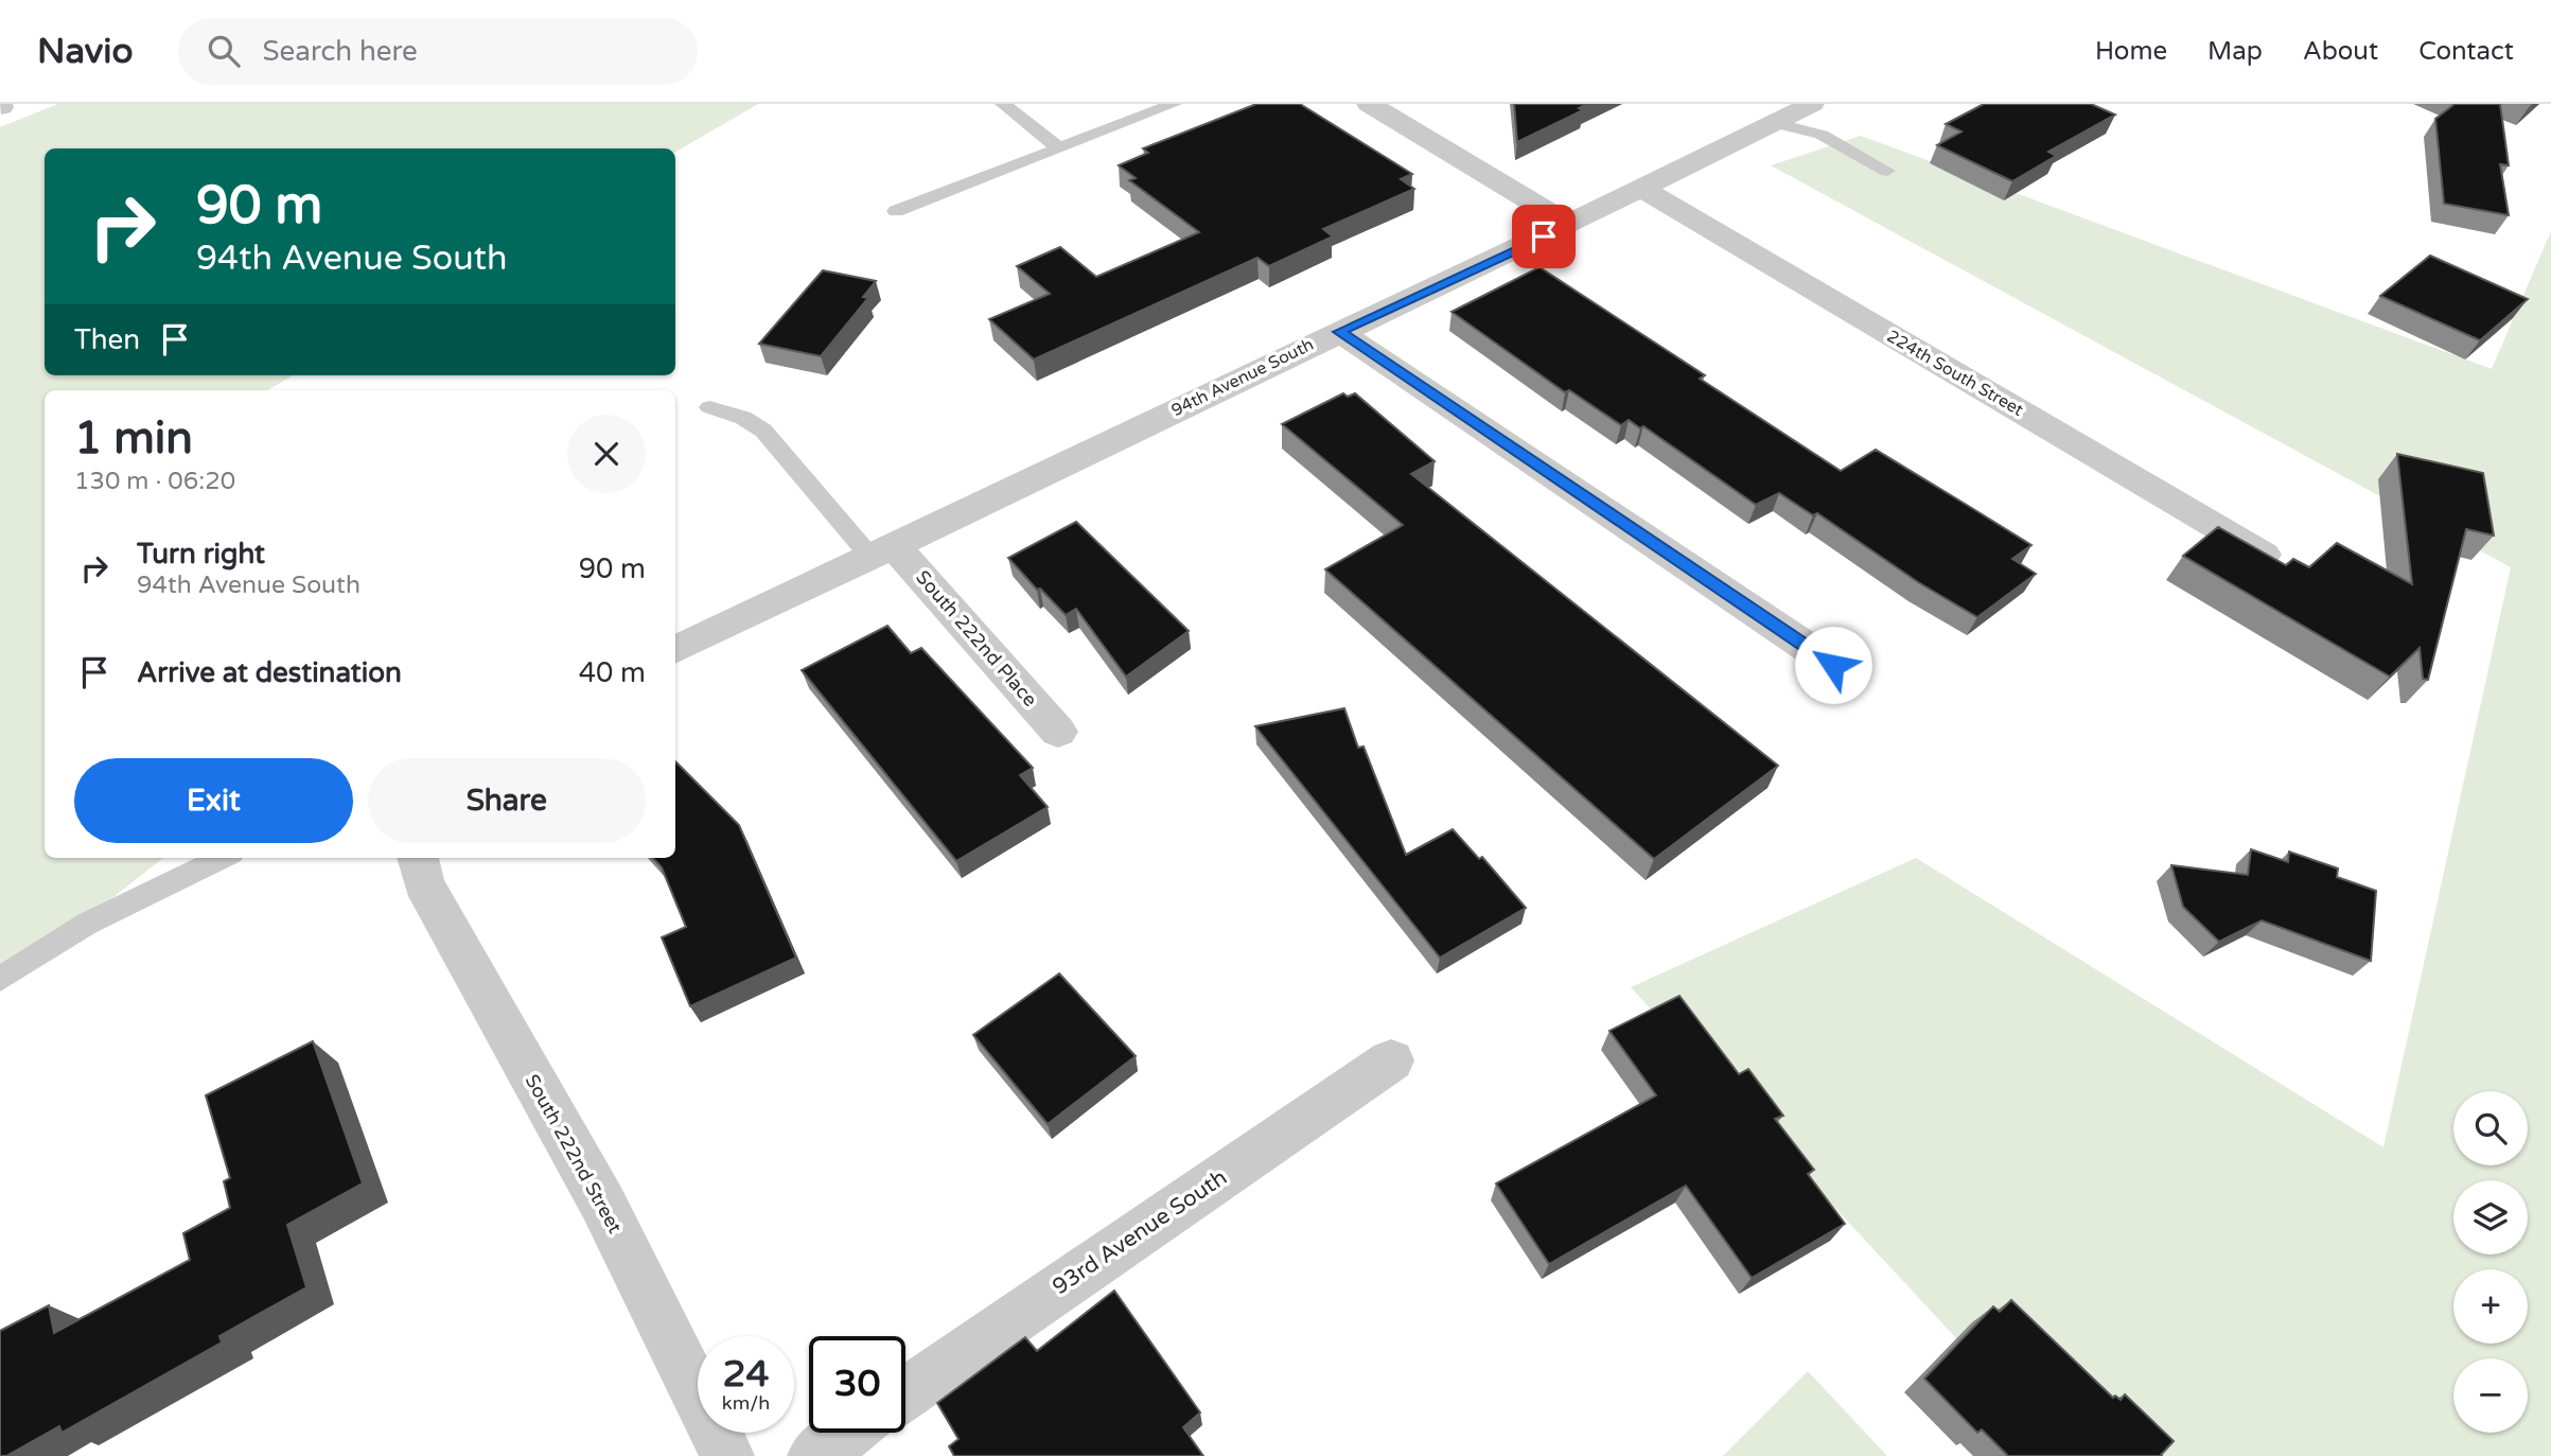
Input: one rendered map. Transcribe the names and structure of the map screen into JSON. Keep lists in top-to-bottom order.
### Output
{
  "streets": {
    "street": [
      "224th South Street",
      "94th Avenue South",
      "South 222nd Place",
      "South 222nd Street",
      "93rd Avenue South"
    ]
  },
  "crossings": [
    ["224th South Street", "94th Avenue South"],
    ["94th Avenue South", "South 222nd Place"]
  ],
  "page": {
    "header": "Navio",
    "search": "Search here",
    "nav": [
      "Home",
      "Map",
      "About",
      "Contact"
    ],
    "turn": ["90 m", "94th Avenue South"],
    "then": "Then",
    "heading": ["1 min", "130 m · 06:20"],
    "list": [
      {
        "name": "Turn right",
        "note": "94th Avenue South",
        "value": "90 m"
      },
      {
        "name": "Arrive at destination",
        "value": "40 m"
      }
    ],
    "buttons": ["Exit", "Share"],
    "map_buttons": ["+", "−"],
    "speed": "24 km/h",
    "limit": "30"
  }
}
